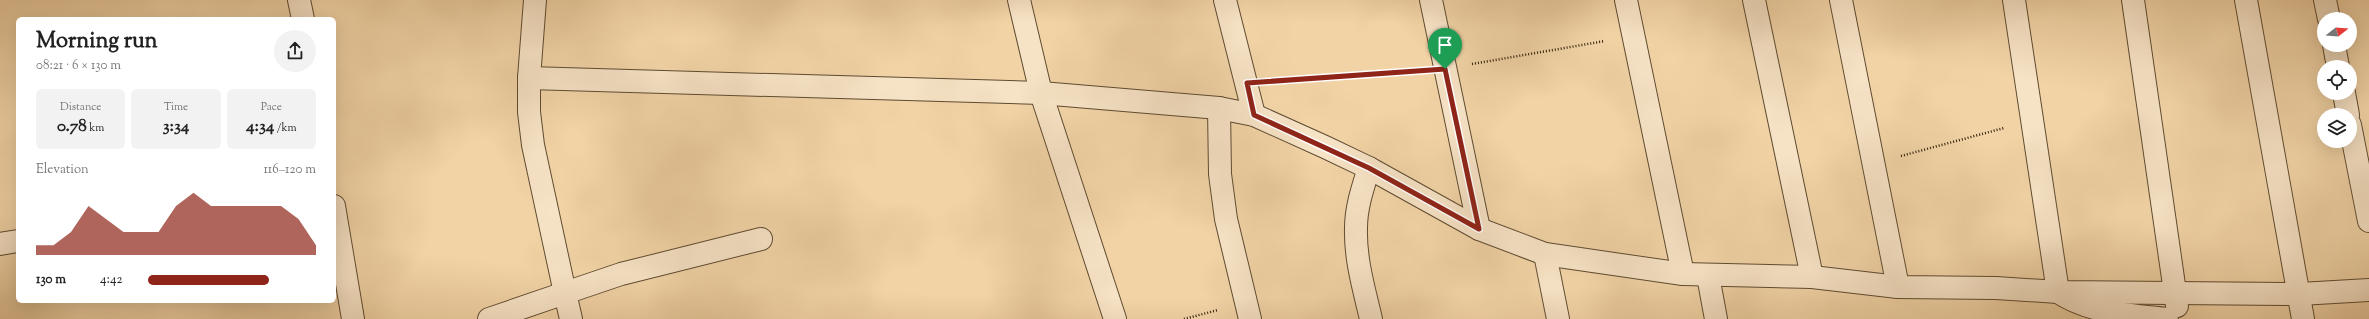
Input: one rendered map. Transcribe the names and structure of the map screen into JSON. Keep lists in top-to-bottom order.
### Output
{
  "north": "right",
  "page": {
    "heading": ["Morning run", "08:21 · 6 × 130 m"],
    "stats": [
      ["Distance", "0.78 km"],
      ["Time", "3:34"],
      ["Pace", "4:34 /km"]
    ],
    "chart": ["Elevation", "116–120 m"],
    "list": [
      {
        "name": "130 m",
        "note": "4:42"
      }
    ]
  }
}
